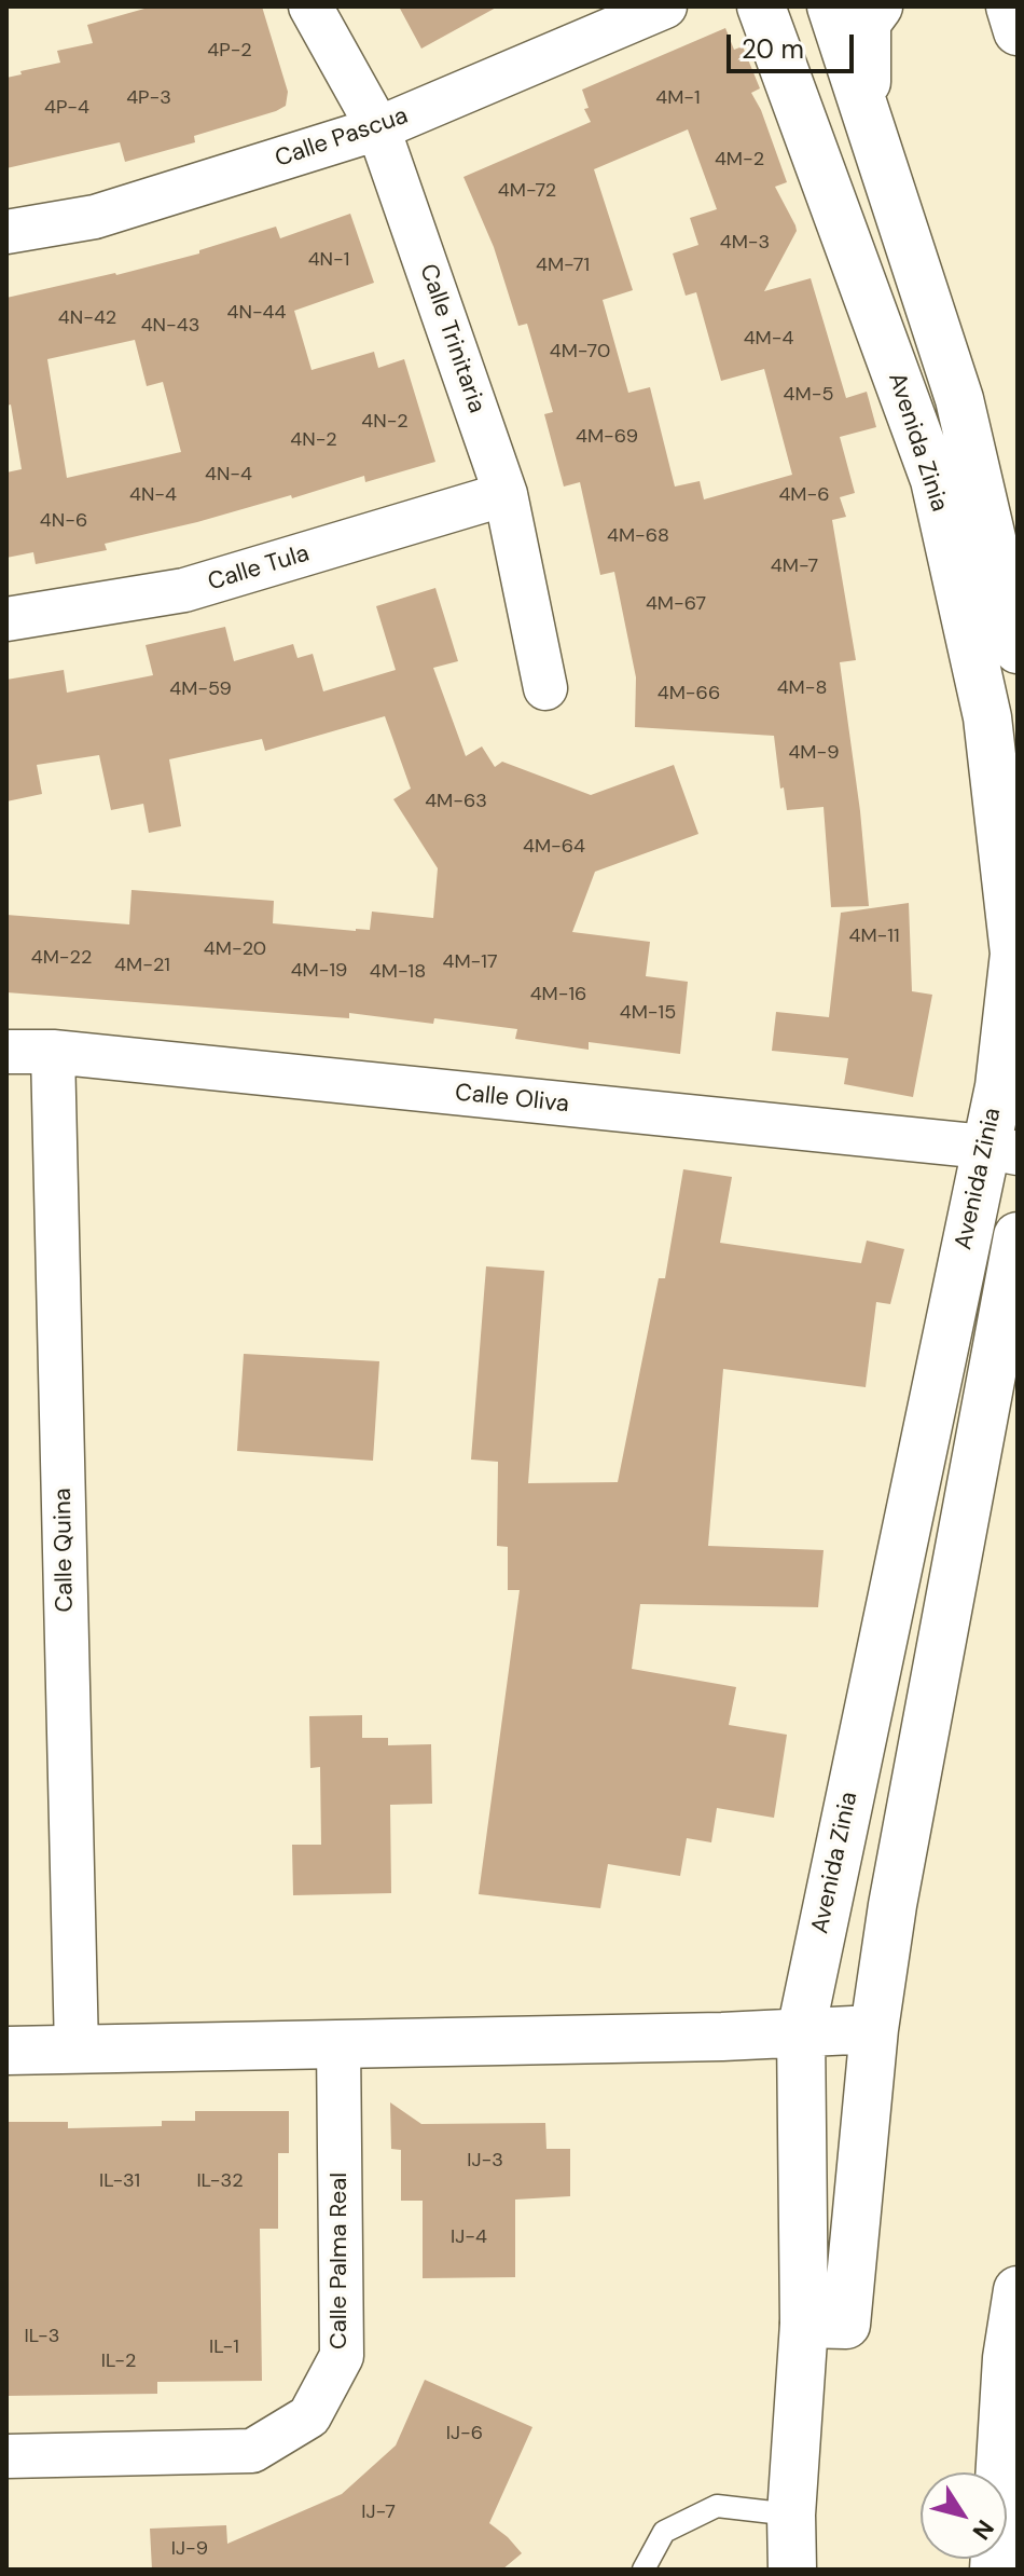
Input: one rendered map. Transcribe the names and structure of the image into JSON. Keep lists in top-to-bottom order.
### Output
{
  "streets": {
    "main road": ["Avenida Zinia"],
    "street": [
      "Calle Pascua",
      "Calle Trinitaria",
      "Calle Tula",
      "Calle Oliva",
      "Calle Quina",
      "Calle Palma Real"
    ]
  },
  "crossings": [
    ["Calle Pascua", "Calle Trinitaria"],
    ["Calle Trinitaria", "Calle Tula"],
    ["Avenida Zinia", "Calle Oliva"],
    ["Calle Oliva", "Calle Quina"]
  ],
  "house_numbers": [
    "4P-2",
    "4P-3",
    "4M-1",
    "4P-4",
    "4M-2",
    "4M-72",
    "4M-3",
    "4N-1",
    "4M-71",
    "4N-44",
    "4N-42",
    "4N-43",
    "4M-4",
    "4M-70",
    "4M-5",
    "4N-2",
    "4M-69",
    "4N-2",
    "4N-4",
    "4N-4",
    "4M-6",
    "4N-6",
    "4M-68",
    "4M-7",
    "4M-67",
    "4M-8",
    "4M-59",
    "4M-66",
    "4M-9",
    "4M-63",
    "4M-64",
    "4M-11",
    "4M-20",
    "4M-22",
    "4M-17",
    "4M-21",
    "4M-19",
    "4M-18",
    "4M-16",
    "4M-15",
    "IJ-3",
    "IL-31",
    "IL-32",
    "IJ-4",
    "IL-3",
    "IL-1",
    "IL-2",
    "IJ-6",
    "IJ-7",
    "IJ-9"
  ],
  "scale_bar": "20 m",
  "north": "bottom right"
}
